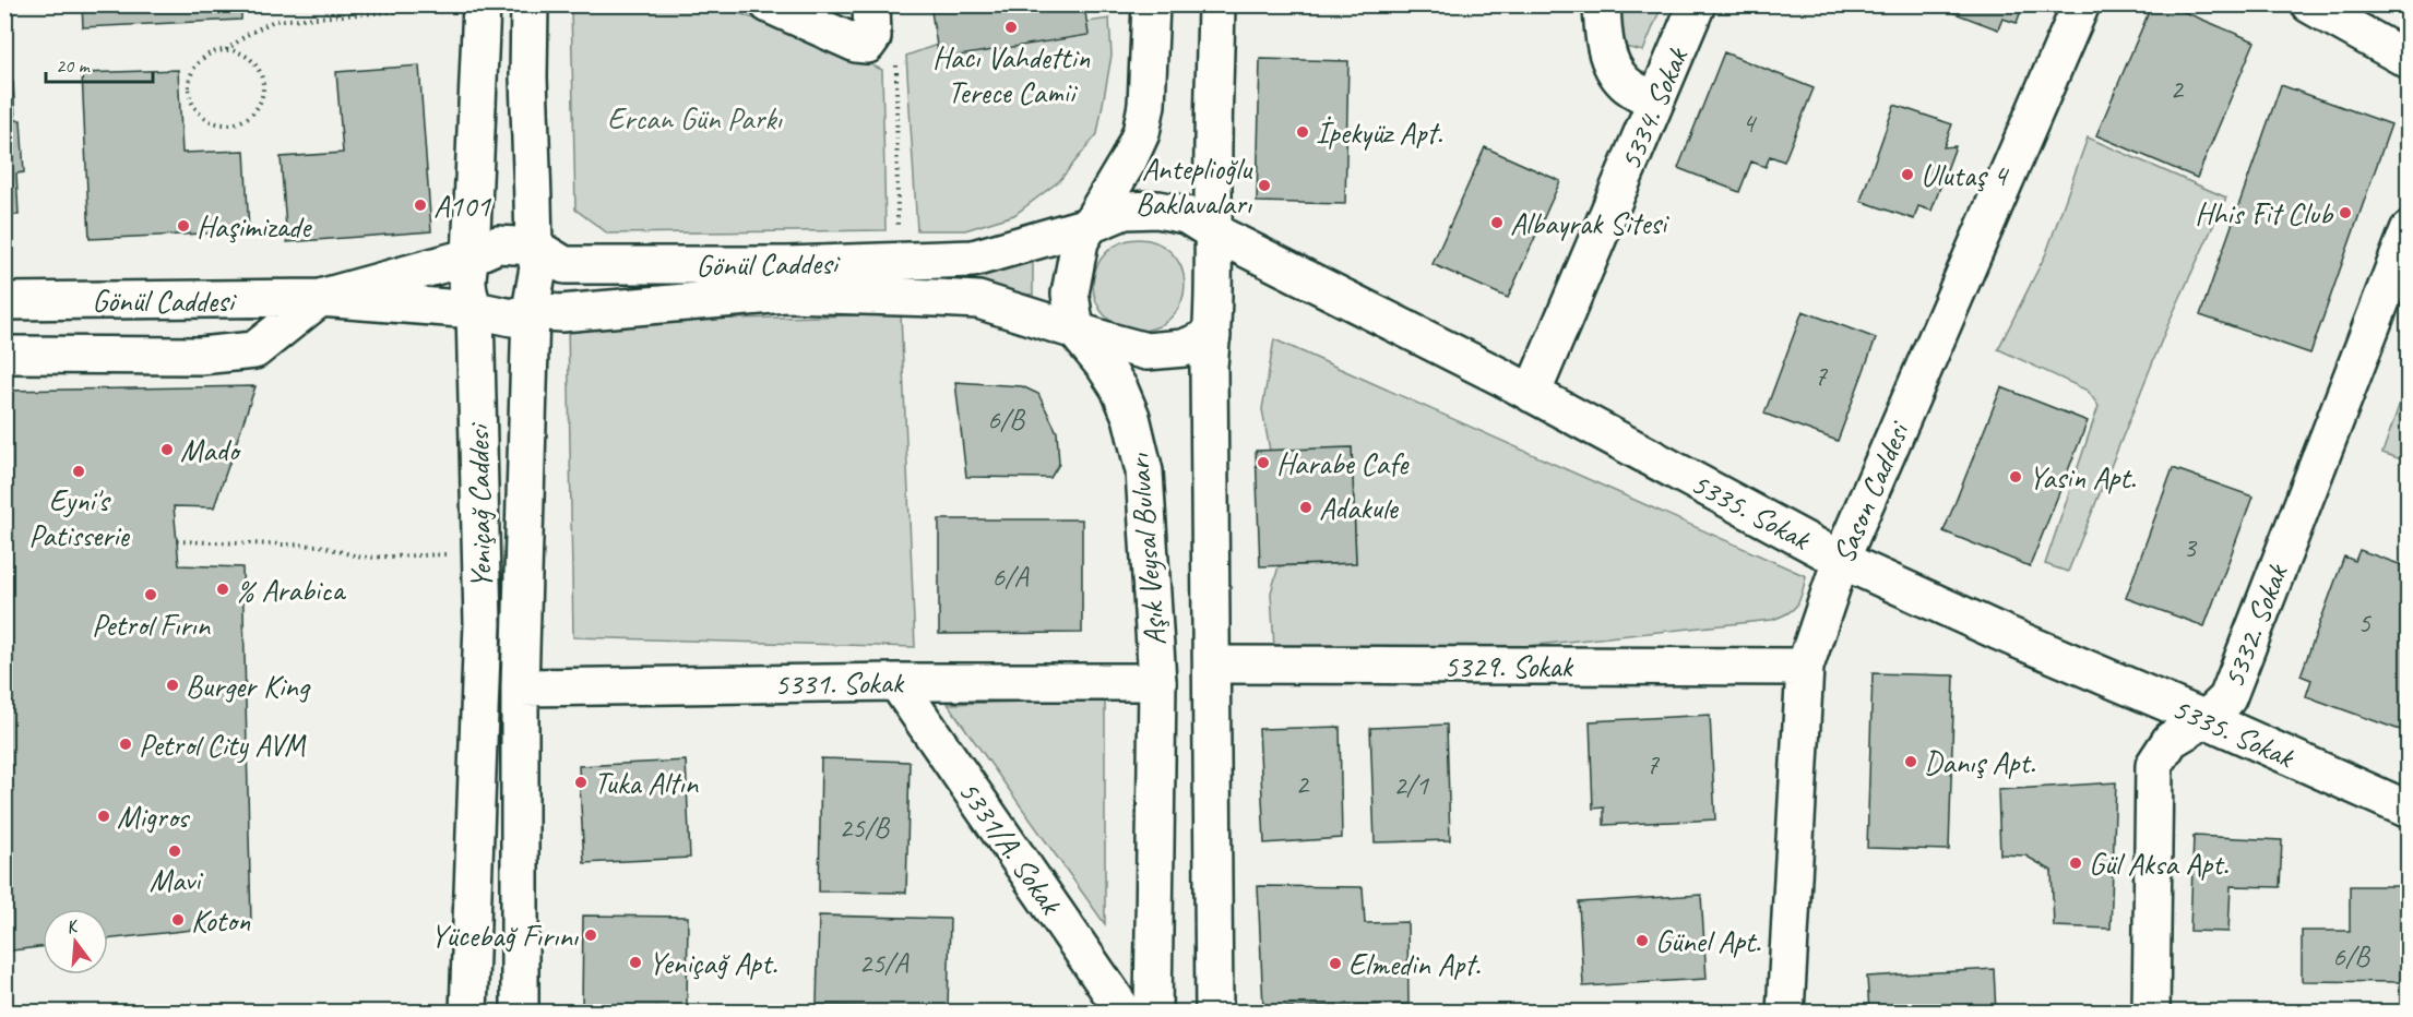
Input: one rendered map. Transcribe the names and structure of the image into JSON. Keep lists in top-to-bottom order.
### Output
{
  "streets": {
    "street": [
      "5334. Sokak",
      "Gönül Caddesi",
      "Sason Caddesi",
      "Yeniçağ Caddesi",
      "5335. Sokak",
      "Aşık Veysal Bulvarı",
      "5332. Sokak",
      "5329. Sokak",
      "5331. Sokak",
      "5331/A. Sokak"
    ]
  },
  "crossings": [
    ["5334. Sokak", "5335. Sokak"],
    ["Gönül Caddesi", "Yeniçağ Caddesi"],
    ["Gönül Caddesi", "5335. Sokak"],
    ["Gönül Caddesi", "Aşık Veysal Bulvarı"],
    ["Sason Caddesi", "5335. Sokak"],
    ["Sason Caddesi", "5329. Sokak"],
    ["Yeniçağ Caddesi", "5331. Sokak"],
    ["5335. Sokak", "Aşık Veysal Bulvarı"],
    ["5335. Sokak", "5332. Sokak"],
    ["Aşık Veysal Bulvarı", "5329. Sokak"],
    ["Aşık Veysal Bulvarı", "5331. Sokak"],
    ["5331. Sokak", "5331/A. Sokak"]
  ],
  "parks": ["Ercan Gün Parkı"],
  "places": [
    "Hacı Vahdettin Terece Camii",
    "İpekyüz Apt.",
    "Ulutaş 4",
    "Anteplioğlu Baklavaları",
    "A101",
    "Hhis Fit Club",
    "Albayrak Sitesi",
    "Haşimizade",
    "Mado",
    "Harabe Cafe",
    "Eyni's Patisserie",
    "Yasin Apt.",
    "Adakule",
    "% Arabica",
    "Petrol Fırın",
    "Burger King",
    "Petrol City AVM",
    "Danış Apt.",
    "Tuka Altın",
    "Migros",
    "Mavi",
    "Gül Aksa Apt.",
    "Koton",
    "Yücebağ Fırını",
    "Günel Apt.",
    "Yeniçağ Apt.",
    "Elmedin Apt."
  ],
  "house_numbers": [
    "2",
    "4",
    "7",
    "6/B",
    "3",
    "6/A",
    "5",
    "7",
    "2",
    "2/1",
    "25/B",
    "6/B",
    "25/A"
  ],
  "scale_bar": "20 m",
  "north": "top"
}
